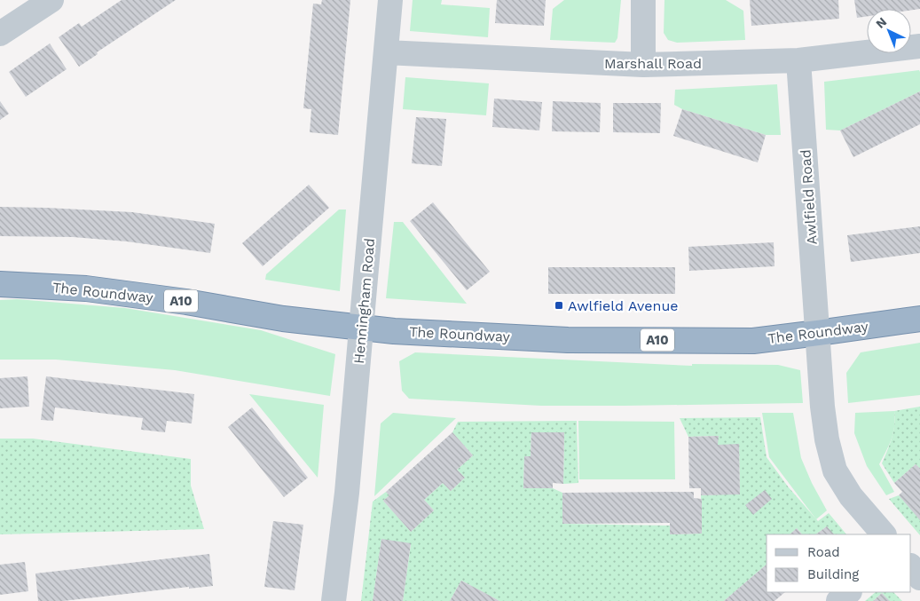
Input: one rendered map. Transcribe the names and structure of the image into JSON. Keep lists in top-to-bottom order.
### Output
{
  "streets": {
    "highway": ["The Roundway", "A10"],
    "street": ["Marshall Road", "Awlfield Road", "Henningham Road"]
  },
  "crossings": [
    ["Marshall Road", "Awlfield Road"],
    ["Marshall Road", "Henningham Road"],
    ["Awlfield Road", "The Roundway"],
    ["The Roundway", "Henningham Road"]
  ],
  "places": {
    "transit": ["Awlfield Avenue"]
  },
  "legend": ["Road", "Building"],
  "north": "top left"
}
